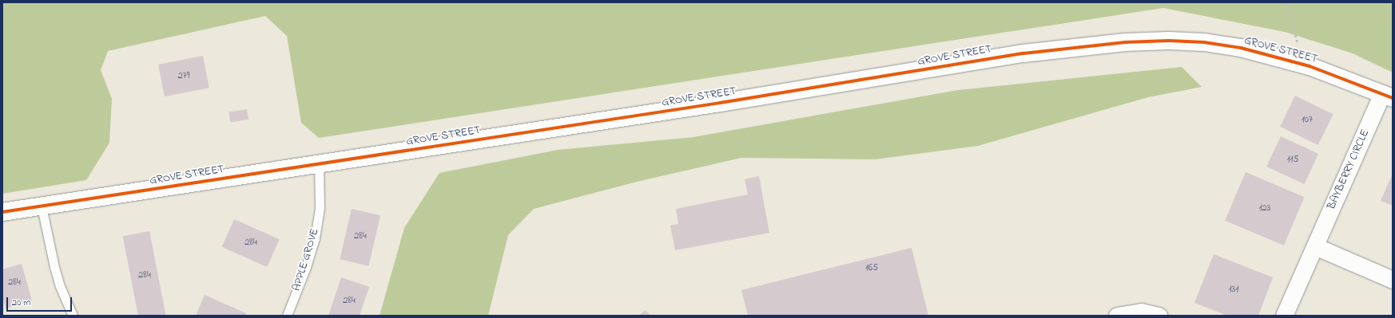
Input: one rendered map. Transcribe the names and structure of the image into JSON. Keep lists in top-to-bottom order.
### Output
{
  "streets": {
    "street": ["GROVE STREET", "BAYBERRY CIRCLE"],
    "lane": ["APPLE GROVE"]
  },
  "crossings": [
    ["GROVE STREET", "BAYBERRY CIRCLE"],
    ["GROVE STREET", "APPLE GROVE"]
  ],
  "house_numbers": [
    "279",
    "107",
    "115",
    "123",
    "284",
    "284",
    "165",
    "284",
    "284",
    "131",
    "284"
  ],
  "scale_bar": "20 m"
}
